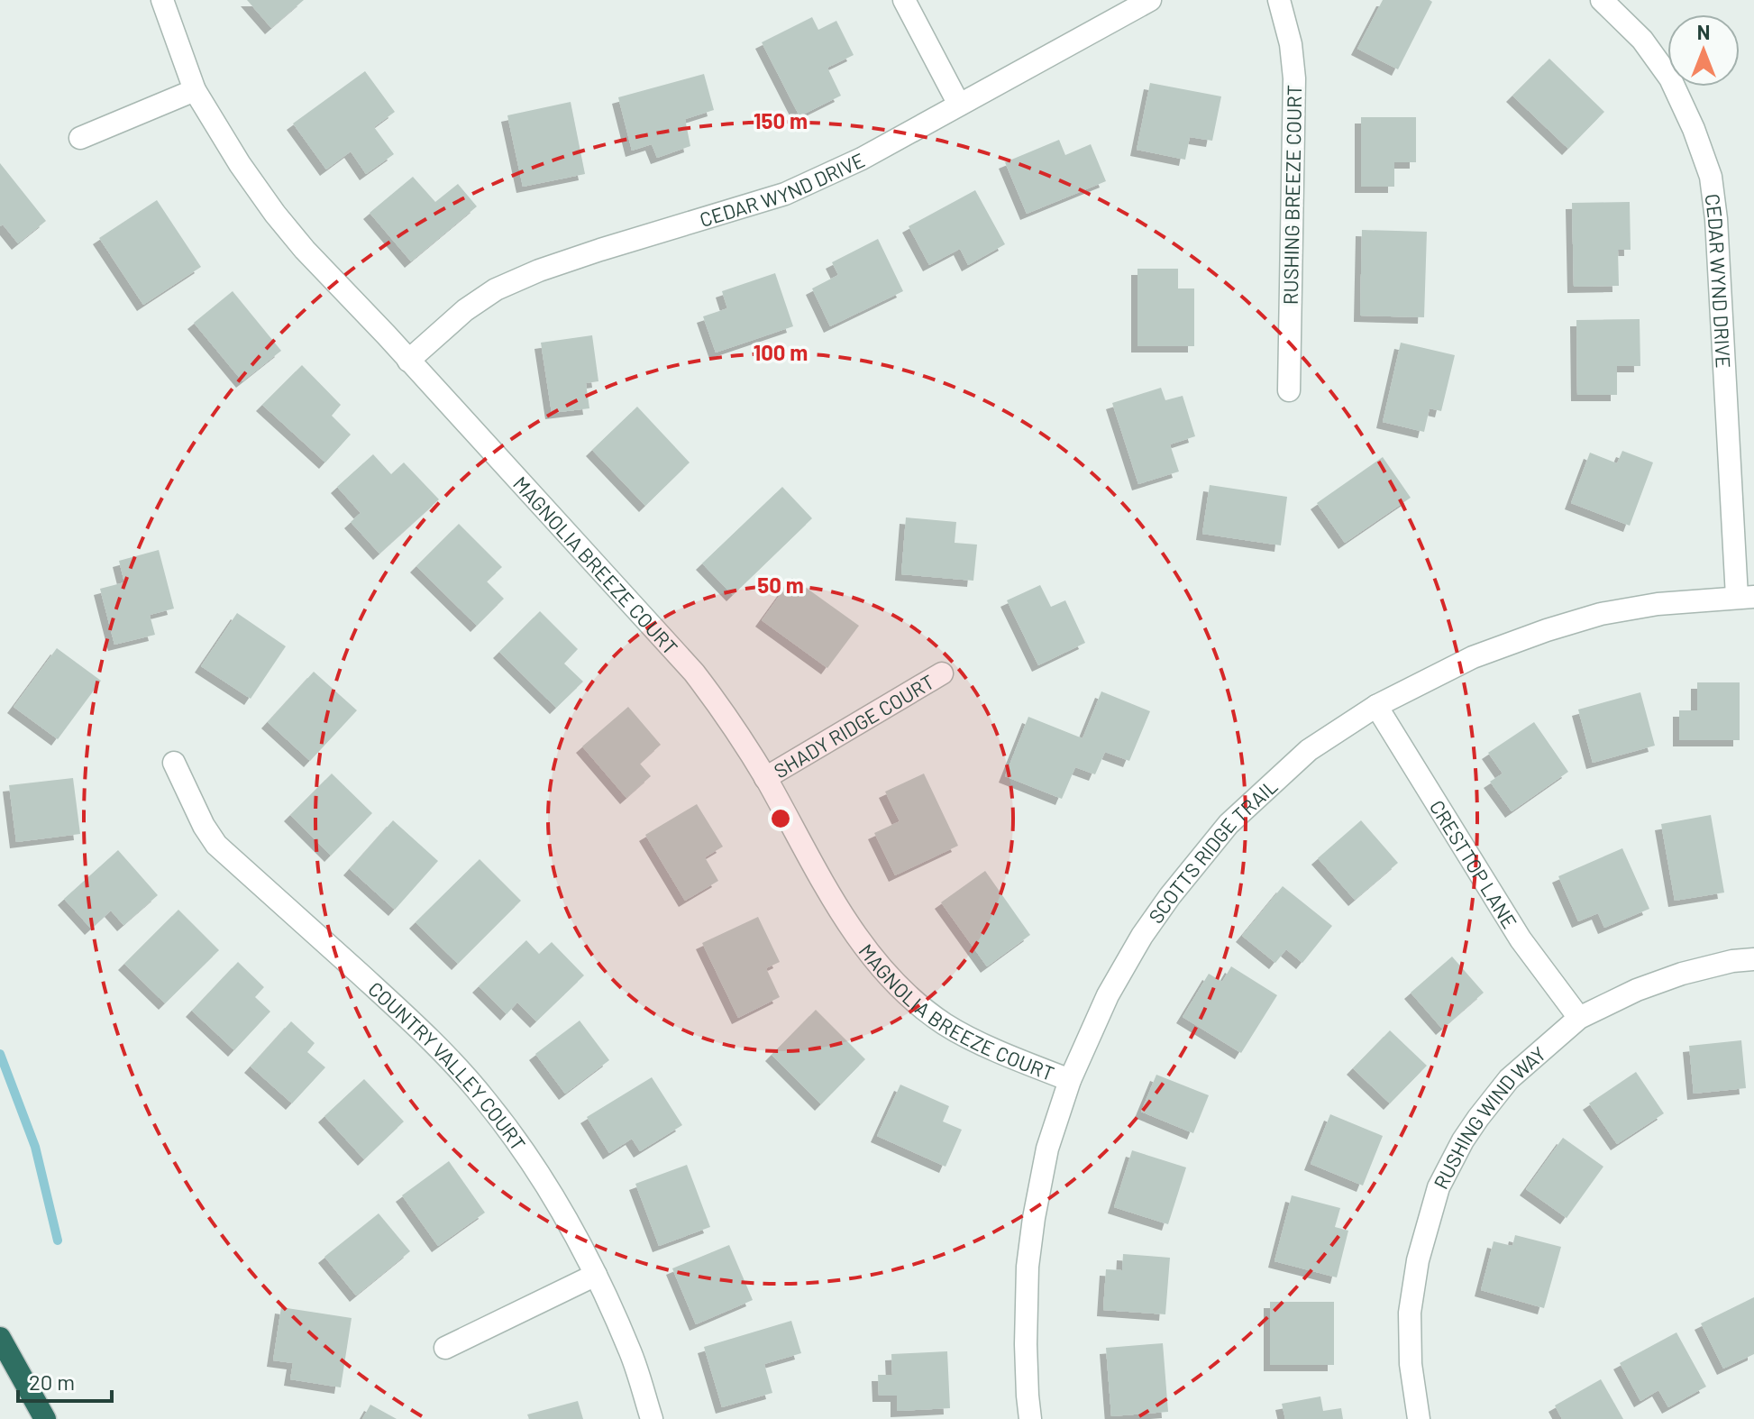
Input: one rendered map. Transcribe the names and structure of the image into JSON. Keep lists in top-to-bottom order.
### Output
{
  "streets": {
    "street": [
      "CEDAR WYND DRIVE",
      "RUSHING BREEZE COURT",
      "MAGNOLIA BREEZE COURT",
      "SHADY RIDGE COURT",
      "SCOTTS RIDGE TRAIL",
      "CRESTTOP LANE",
      "COUNTRY VALLEY COURT",
      "RUSHING WIND WAY"
    ]
  },
  "crossings": [
    ["CEDAR WYND DRIVE", "MAGNOLIA BREEZE COURT"],
    ["CEDAR WYND DRIVE", "SCOTTS RIDGE TRAIL"],
    ["MAGNOLIA BREEZE COURT", "SHADY RIDGE COURT"],
    ["MAGNOLIA BREEZE COURT", "SCOTTS RIDGE TRAIL"],
    ["SCOTTS RIDGE TRAIL", "CRESTTOP LANE"],
    ["CRESTTOP LANE", "RUSHING WIND WAY"]
  ],
  "scale_bar": "20 m",
  "north": "top",
  "rings": ["150 m", "100 m", "50 m"]
}
